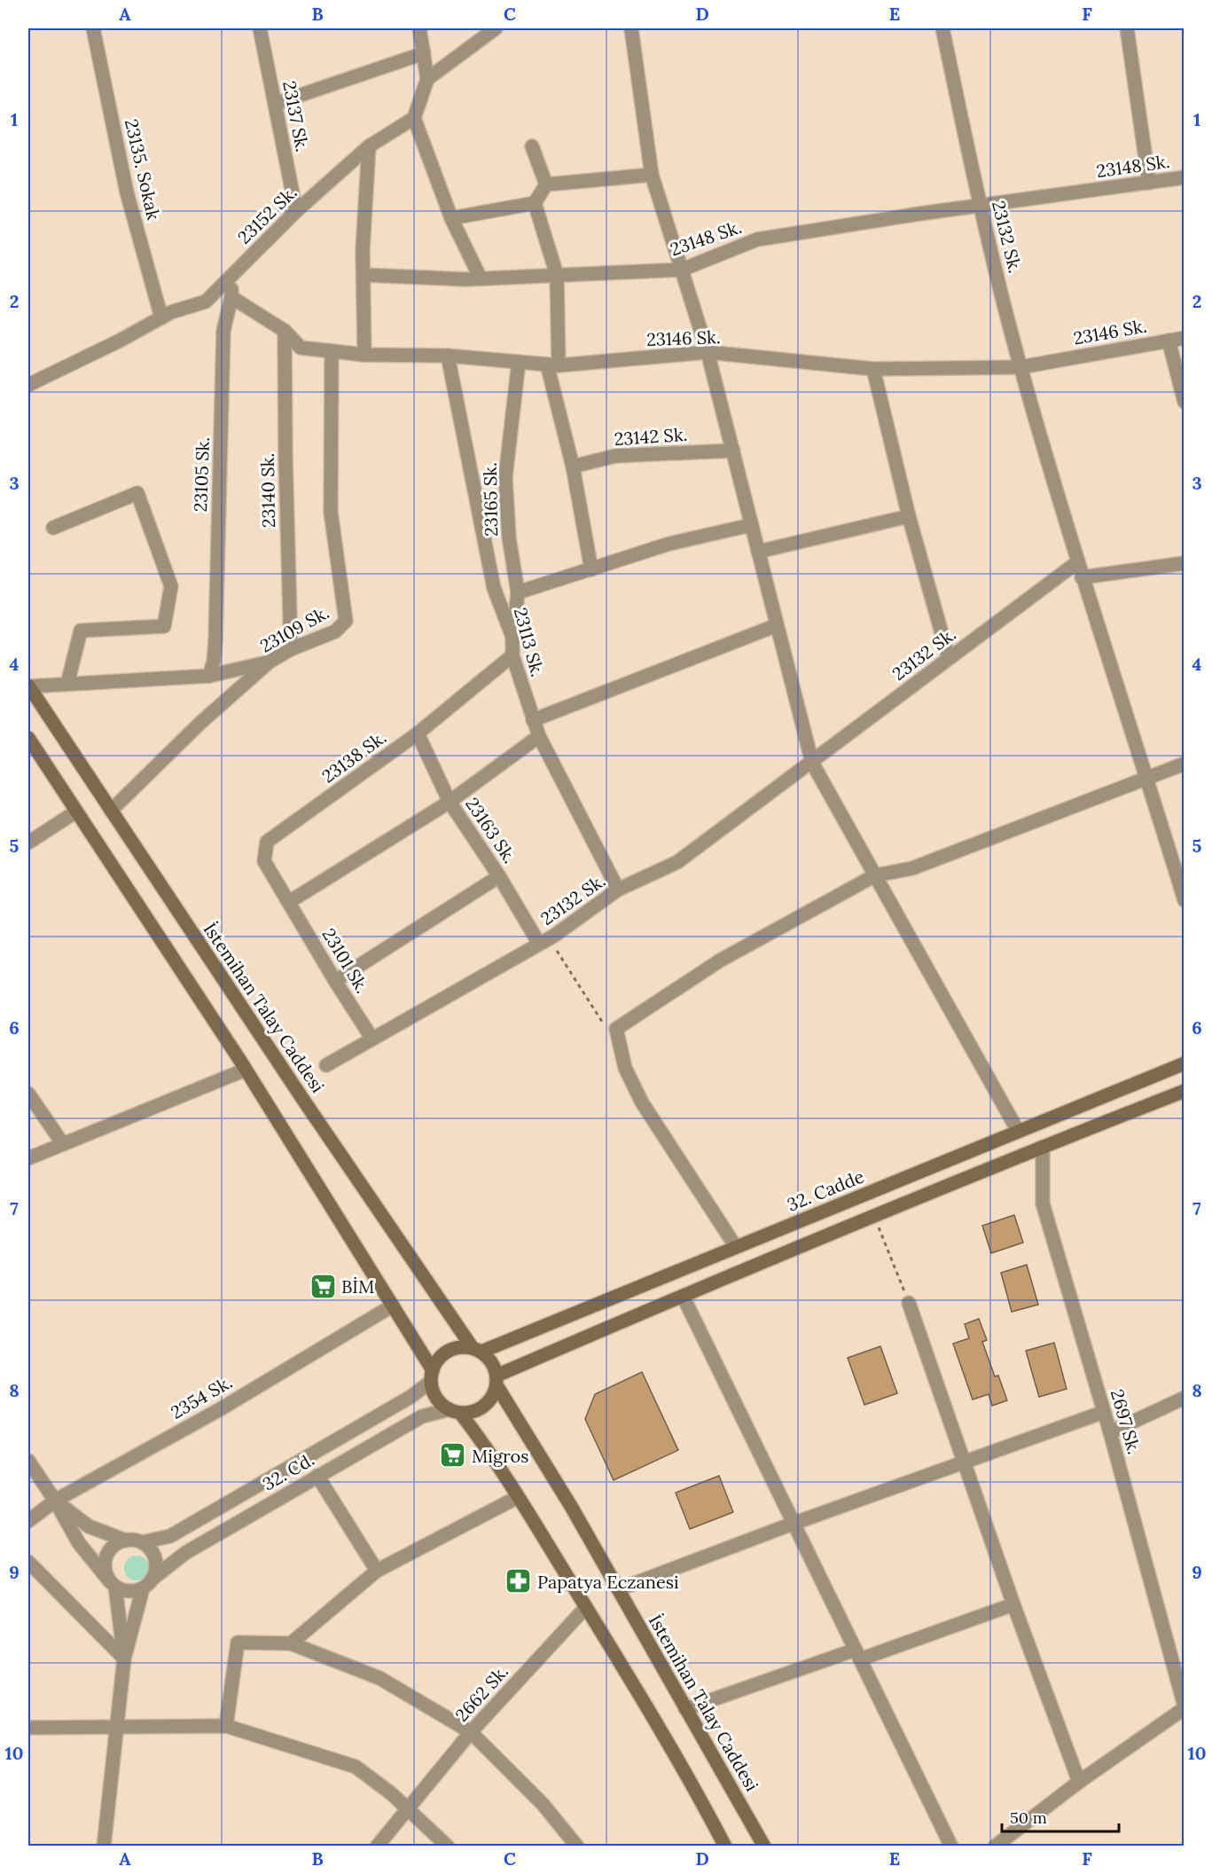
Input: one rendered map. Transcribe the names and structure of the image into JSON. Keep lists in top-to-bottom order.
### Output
{
  "streets": {
    "main road": ["İstemihan Talay Caddesi", "32. Cadde"],
    "street": [
      "23137 Sk.",
      "23148 Sk.",
      "23135. Sokak",
      "23152 Sk.",
      "23132 Sk.",
      "23146 Sk.",
      "23142 Sk.",
      "23105 Sk.",
      "23140 Sk.",
      "23165 Sk.",
      "23109 Sk.",
      "23113 Sk.",
      "23138 Sk.",
      "23163 Sk.",
      "23101 Sk.",
      "2354 Sk.",
      "2697 Sk.",
      "32. Cd.",
      "2662 Sk."
    ]
  },
  "crossings": [
    ["23137 Sk.", "23152 Sk."],
    ["23148 Sk.", "23132 Sk."],
    ["23135. Sokak", "23152 Sk."],
    ["23152 Sk.", "23105 Sk."],
    ["23132 Sk.", "23146 Sk."],
    ["23132 Sk.", "23113 Sk."],
    ["23132 Sk.", "23163 Sk."],
    ["23132 Sk.", "23101 Sk."],
    ["23146 Sk.", "23105 Sk."],
    ["23146 Sk.", "23140 Sk."],
    ["23146 Sk.", "23165 Sk."],
    ["23146 Sk.", "23109 Sk."],
    ["23146 Sk.", "23113 Sk."],
    ["23140 Sk.", "23109 Sk."],
    ["23165 Sk.", "23113 Sk."],
    ["23109 Sk.", "İstemihan Talay Caddesi"],
    ["23113 Sk.", "23138 Sk."],
    ["23138 Sk.", "23163 Sk."],
    ["23138 Sk.", "23101 Sk."],
    ["İstemihan Talay Caddesi", "32. Cadde"],
    ["İstemihan Talay Caddesi", "32. Cd."],
    ["32. Cadde", "32. Cd."]
  ],
  "places": {
    "supermarket": ["BİM", "Migros"],
    "pharmacy": ["Papatya Eczanesi"]
  },
  "scale_bar": "50 m",
  "grid": {
    "columns": [
      "A",
      "B",
      "C",
      "D",
      "E",
      "F"
    ],
    "rows": [
      "1",
      "2",
      "3",
      "4",
      "5",
      "6",
      "7",
      "8",
      "9",
      "10"
    ]
  }
}
